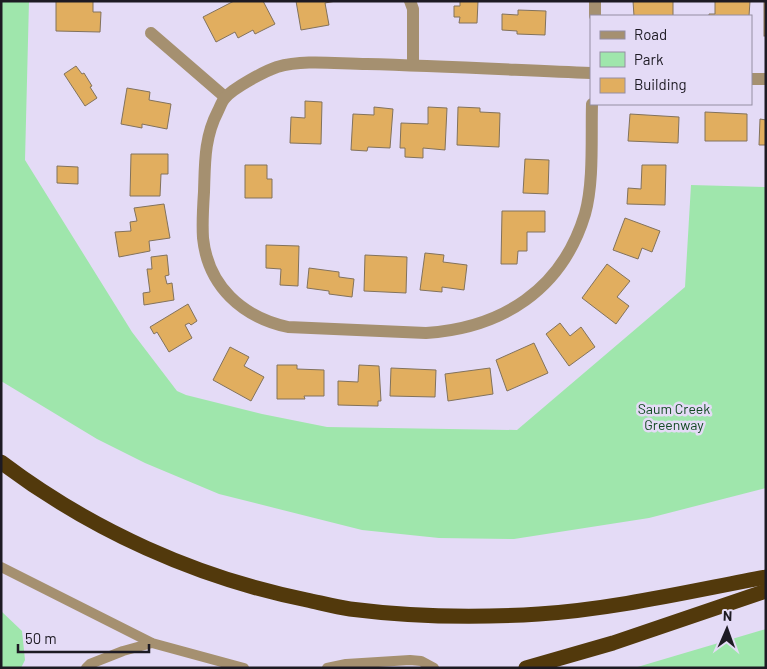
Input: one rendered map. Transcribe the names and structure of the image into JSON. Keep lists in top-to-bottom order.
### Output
{
  "parks": ["Saum Creek Greenway"],
  "legend": ["Road", "Park", "Building"],
  "scale_bar": "50 m",
  "north": "top"
}
